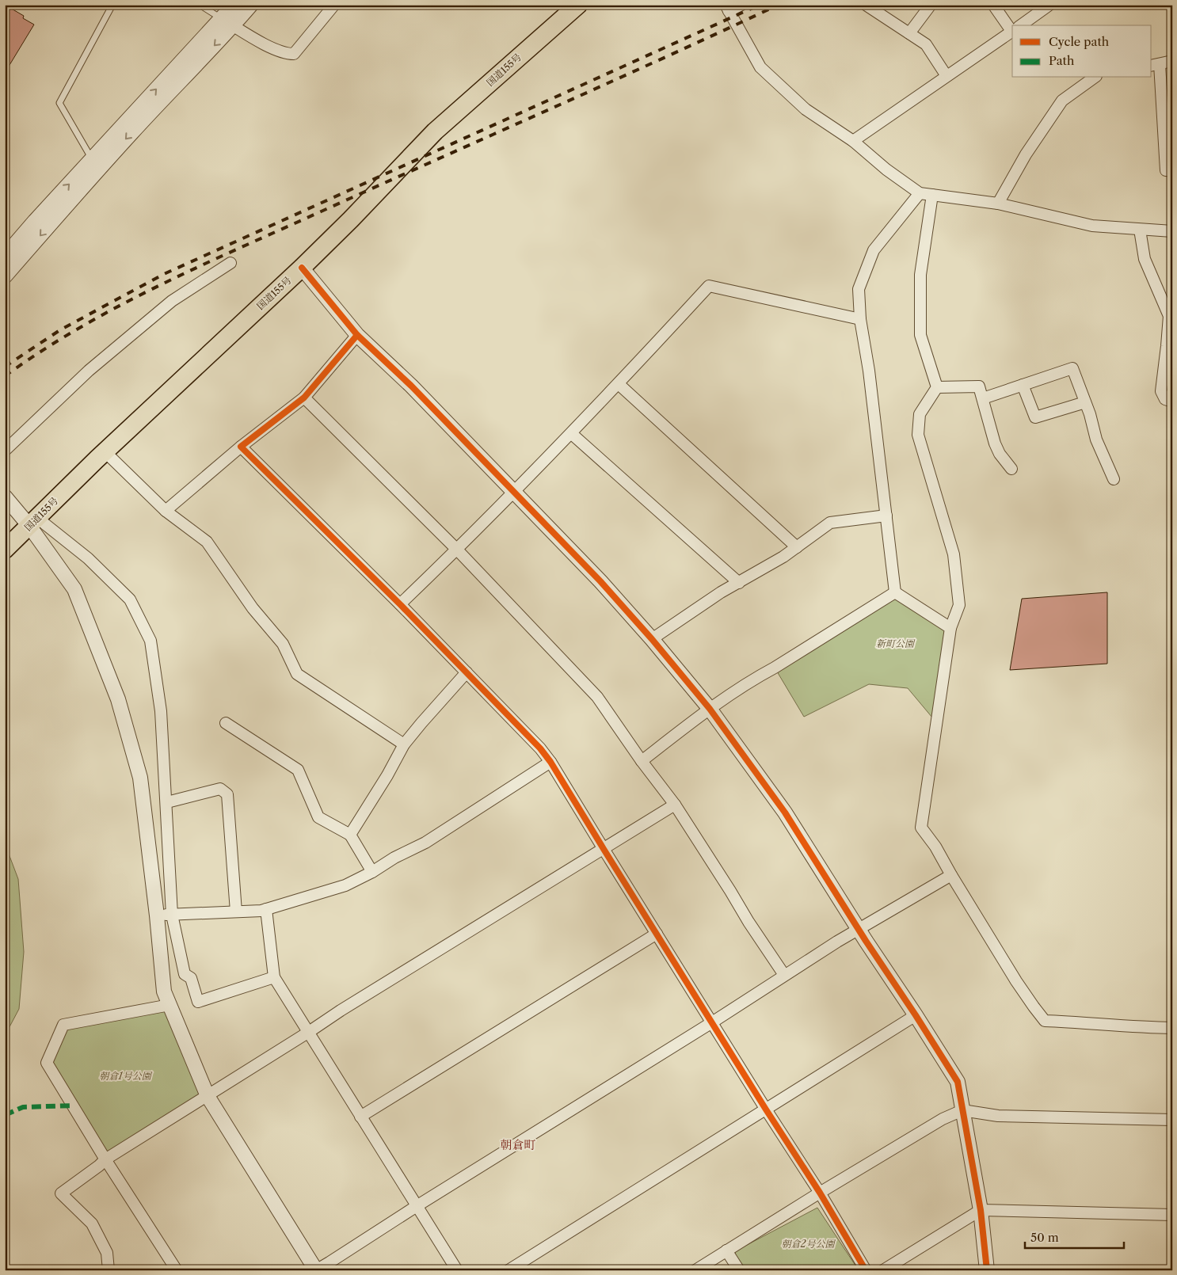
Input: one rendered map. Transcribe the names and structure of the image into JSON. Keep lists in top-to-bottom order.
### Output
{
  "streets": {
    "highway": ["国道155号"]
  },
  "districts": ["朝倉町"],
  "parks": ["新町公園", "朝倉1号公園", "朝倉2号公園"],
  "legend": ["Cycle path", "Path"],
  "scale_bar": "50 m"
}
